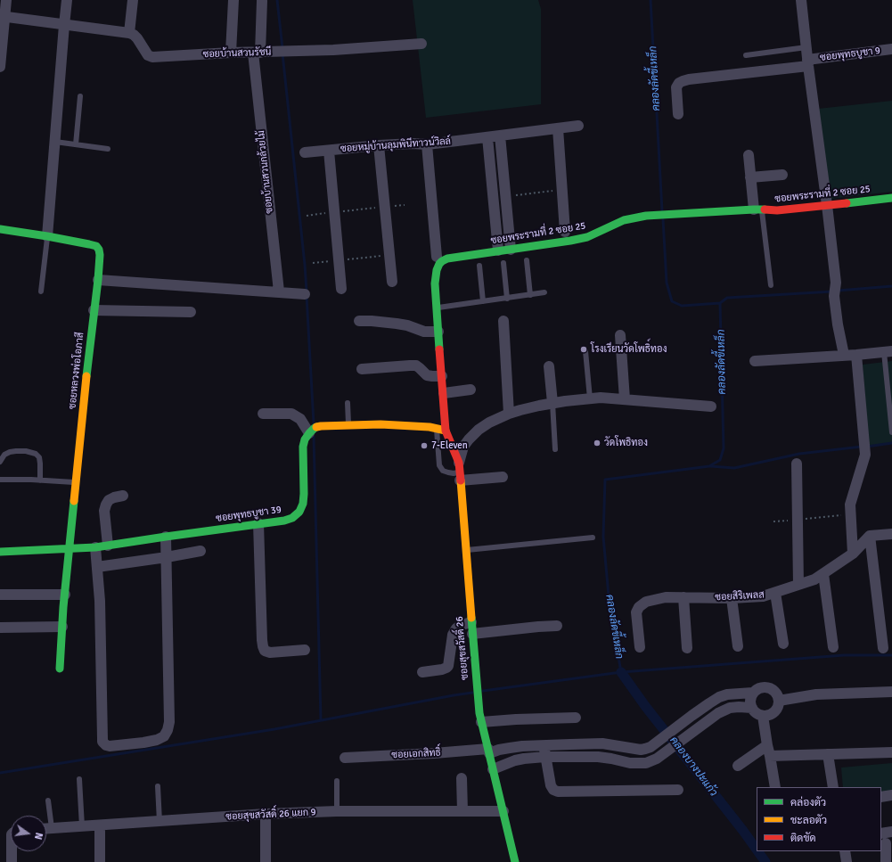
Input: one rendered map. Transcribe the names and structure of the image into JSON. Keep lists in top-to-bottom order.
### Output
{
  "streets": {
    "street": [
      "ซอยบ้านสวนรัชนี",
      "ซอยพุทธบูชา 9",
      "ซอยหมู่บ้านลุมพินีทาวน์วิลล์",
      "ซอยบ้านสวนกล้วยไม้",
      "ซอยพระรามที่ 2 ซอย 25",
      "ซอยหลวงพ่อโอภาสี",
      "ซอยพุทธบูชา 39",
      "ซอยสิริเพลส",
      "ซอยสุขสวัสดิ์ 26",
      "ซอยเอกสิทธิ์",
      "ซอยสุขสวัสดิ์ 26 แยก 9"
    ]
  },
  "crossings": [
    ["ซอยบ้านสวนรัชนี", "ซอยบ้านสวนกล้วยไม้"],
    ["ซอยพระรามที่ 2 ซอย 25", "ซอยสุขสวัสดิ์ 26"],
    ["ซอยหลวงพ่อโอภาสี", "ซอยพุทธบูชา 39"],
    ["ซอยสุขสวัสดิ์ 26", "ซอยเอกสิทธิ์"],
    ["ซอยสุขสวัสดิ์ 26", "ซอยสุขสวัสดิ์ 26 แยก 9"]
  ],
  "water": ["คลองลัดขี้เหล็ก", "คลองบางปะแก้ว"],
  "places": ["โรงเรียนวัดโพธิ์ทอง", "วัดโพธิทอง", "7-Eleven"],
  "legend": ["คล่องตัว", "ชะลอตัว", "ติดขัด"],
  "north": "right"
}
